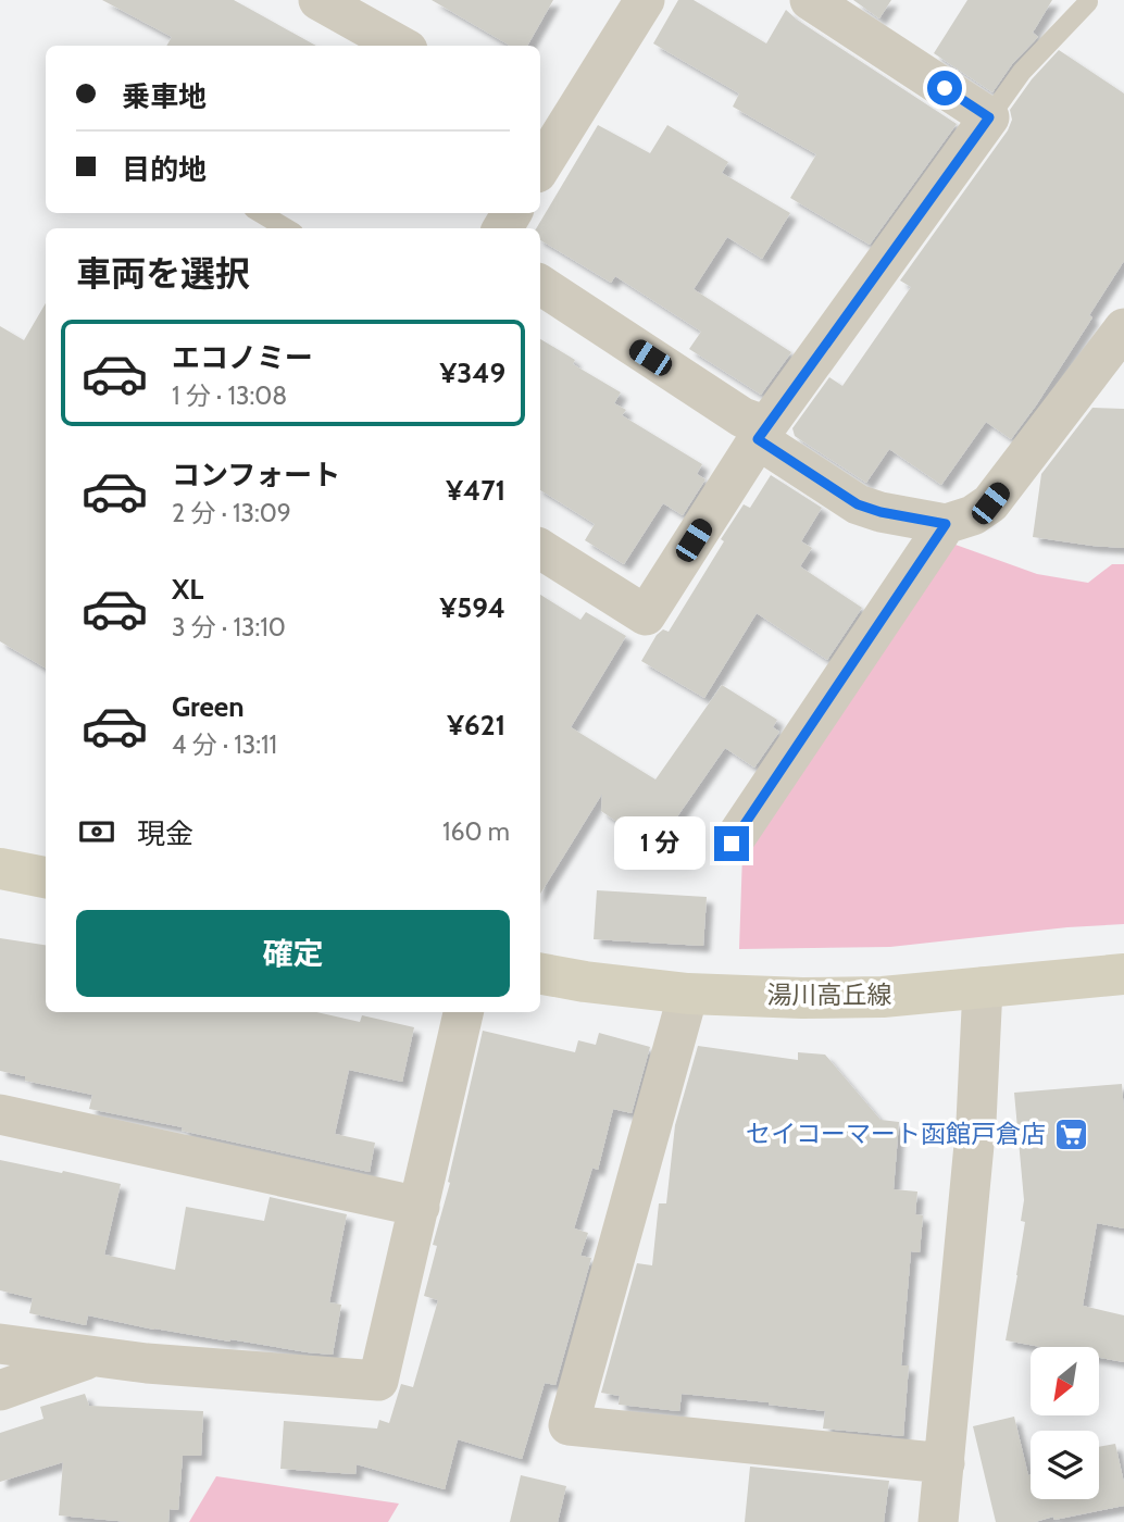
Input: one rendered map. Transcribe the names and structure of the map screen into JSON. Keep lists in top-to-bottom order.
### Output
{
  "streets": {
    "street": ["湯川高丘線"]
  },
  "places": {
    "supermarket": ["セイコーマート函館戸倉店"]
  },
  "north": "bottom left",
  "page": {
    "banner": ["乗車地", "目的地"],
    "heading": "車両を選択",
    "list": [
      {
        "name": "エコノミー",
        "note": "1 分 · 13:08",
        "value": "¥349"
      },
      {
        "name": "コンフォート",
        "note": "2 分 · 13:09",
        "value": "¥471"
      },
      {
        "name": "XL",
        "note": "3 分 · 13:10",
        "value": "¥594"
      },
      {
        "name": "Green",
        "note": "4 分 · 13:11",
        "value": "¥621"
      }
    ],
    "pay": ["現金", "160 m"],
    "bubble": "1 分",
    "buttons": "確定"
  }
}
